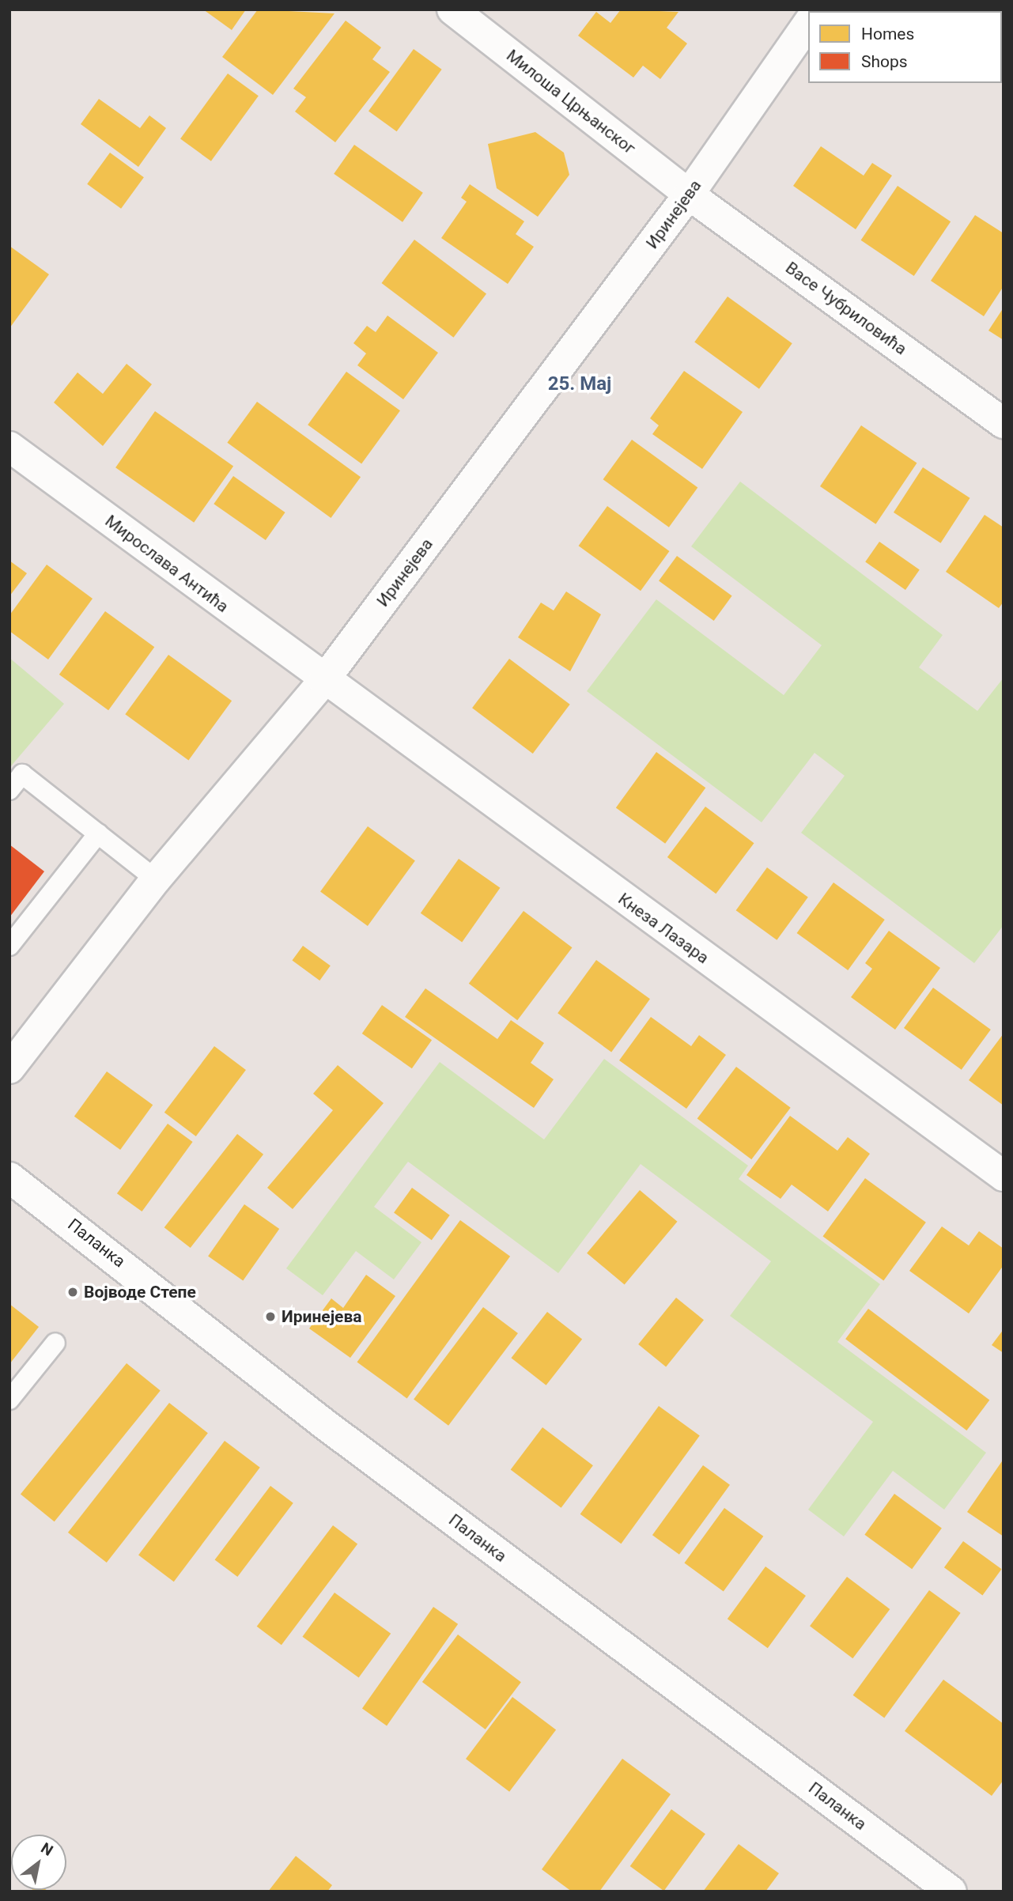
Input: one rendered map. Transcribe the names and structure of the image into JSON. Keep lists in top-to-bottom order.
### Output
{
  "streets": {
    "street": [
      "Милоша Црњанског",
      "Иринејева",
      "Васе Чубриловића",
      "Мирослава Антића",
      "Кнеза Лазара",
      "Паланка"
    ]
  },
  "crossings": [
    ["Милоша Црњанског", "Иринејева"],
    ["Милоша Црњанског", "Васе Чубриловића"],
    ["Иринејева", "Васе Чубриловића"],
    ["Иринејева", "Мирослава Антића"],
    ["Иринејева", "Кнеза Лазара"],
    ["Мирослава Антића", "Кнеза Лазара"]
  ],
  "districts": ["25. Мај"],
  "places": ["Војводе Степе", "Иринејева"],
  "legend": ["Homes", "Shops"],
  "north": "top right"
}
